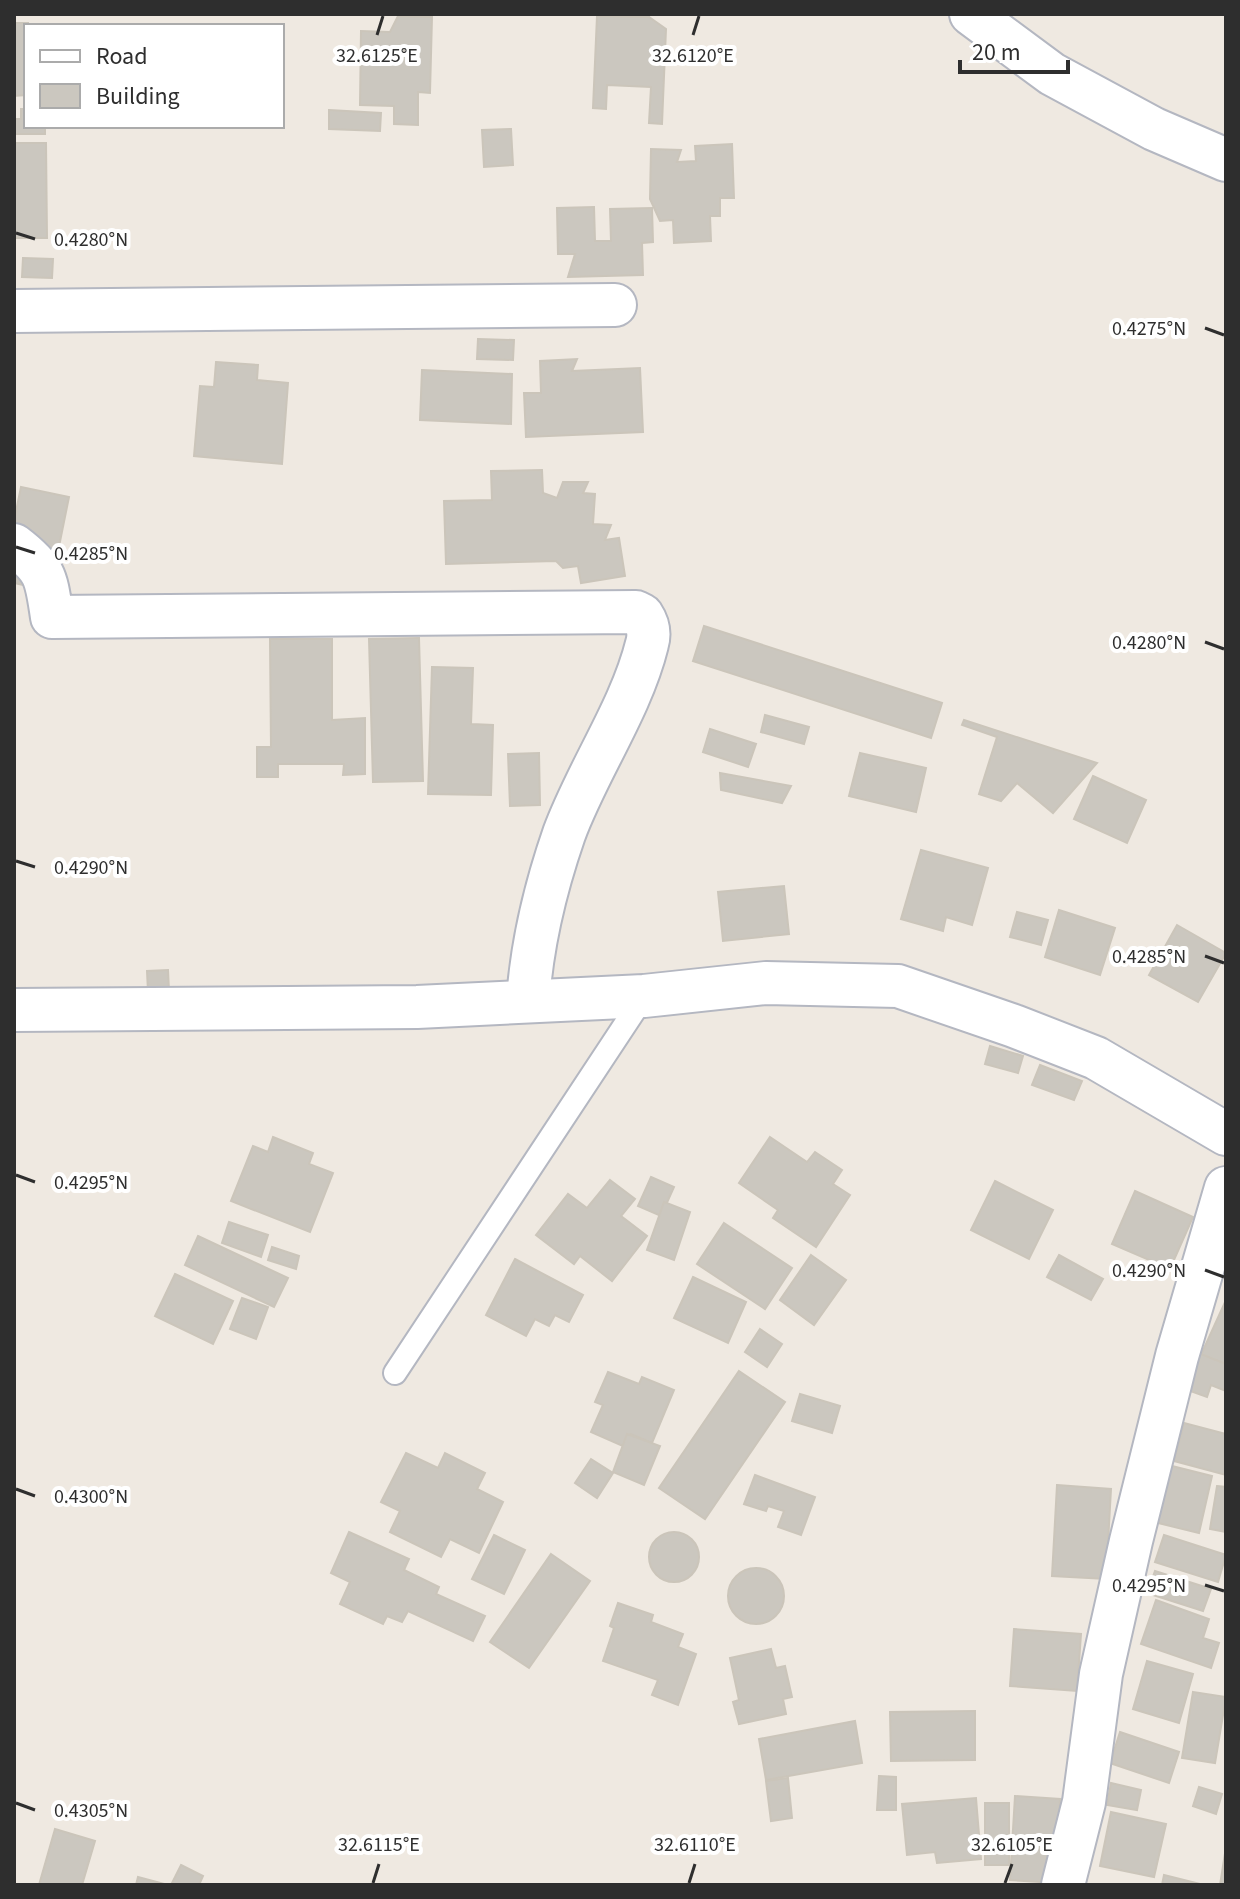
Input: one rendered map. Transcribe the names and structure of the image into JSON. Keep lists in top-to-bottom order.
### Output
{
  "legend": ["Road", "Building"],
  "scale_bar": "20 m",
  "coordinates": [
    "32.6125°E",
    "32.6120°E",
    "0.4280°N",
    "0.4275°N",
    "0.4285°N",
    "0.4290°N",
    "0.4295°N",
    "0.4300°N",
    "0.4305°N",
    "32.6115°E",
    "32.6110°E",
    "32.6105°E"
  ]
}
